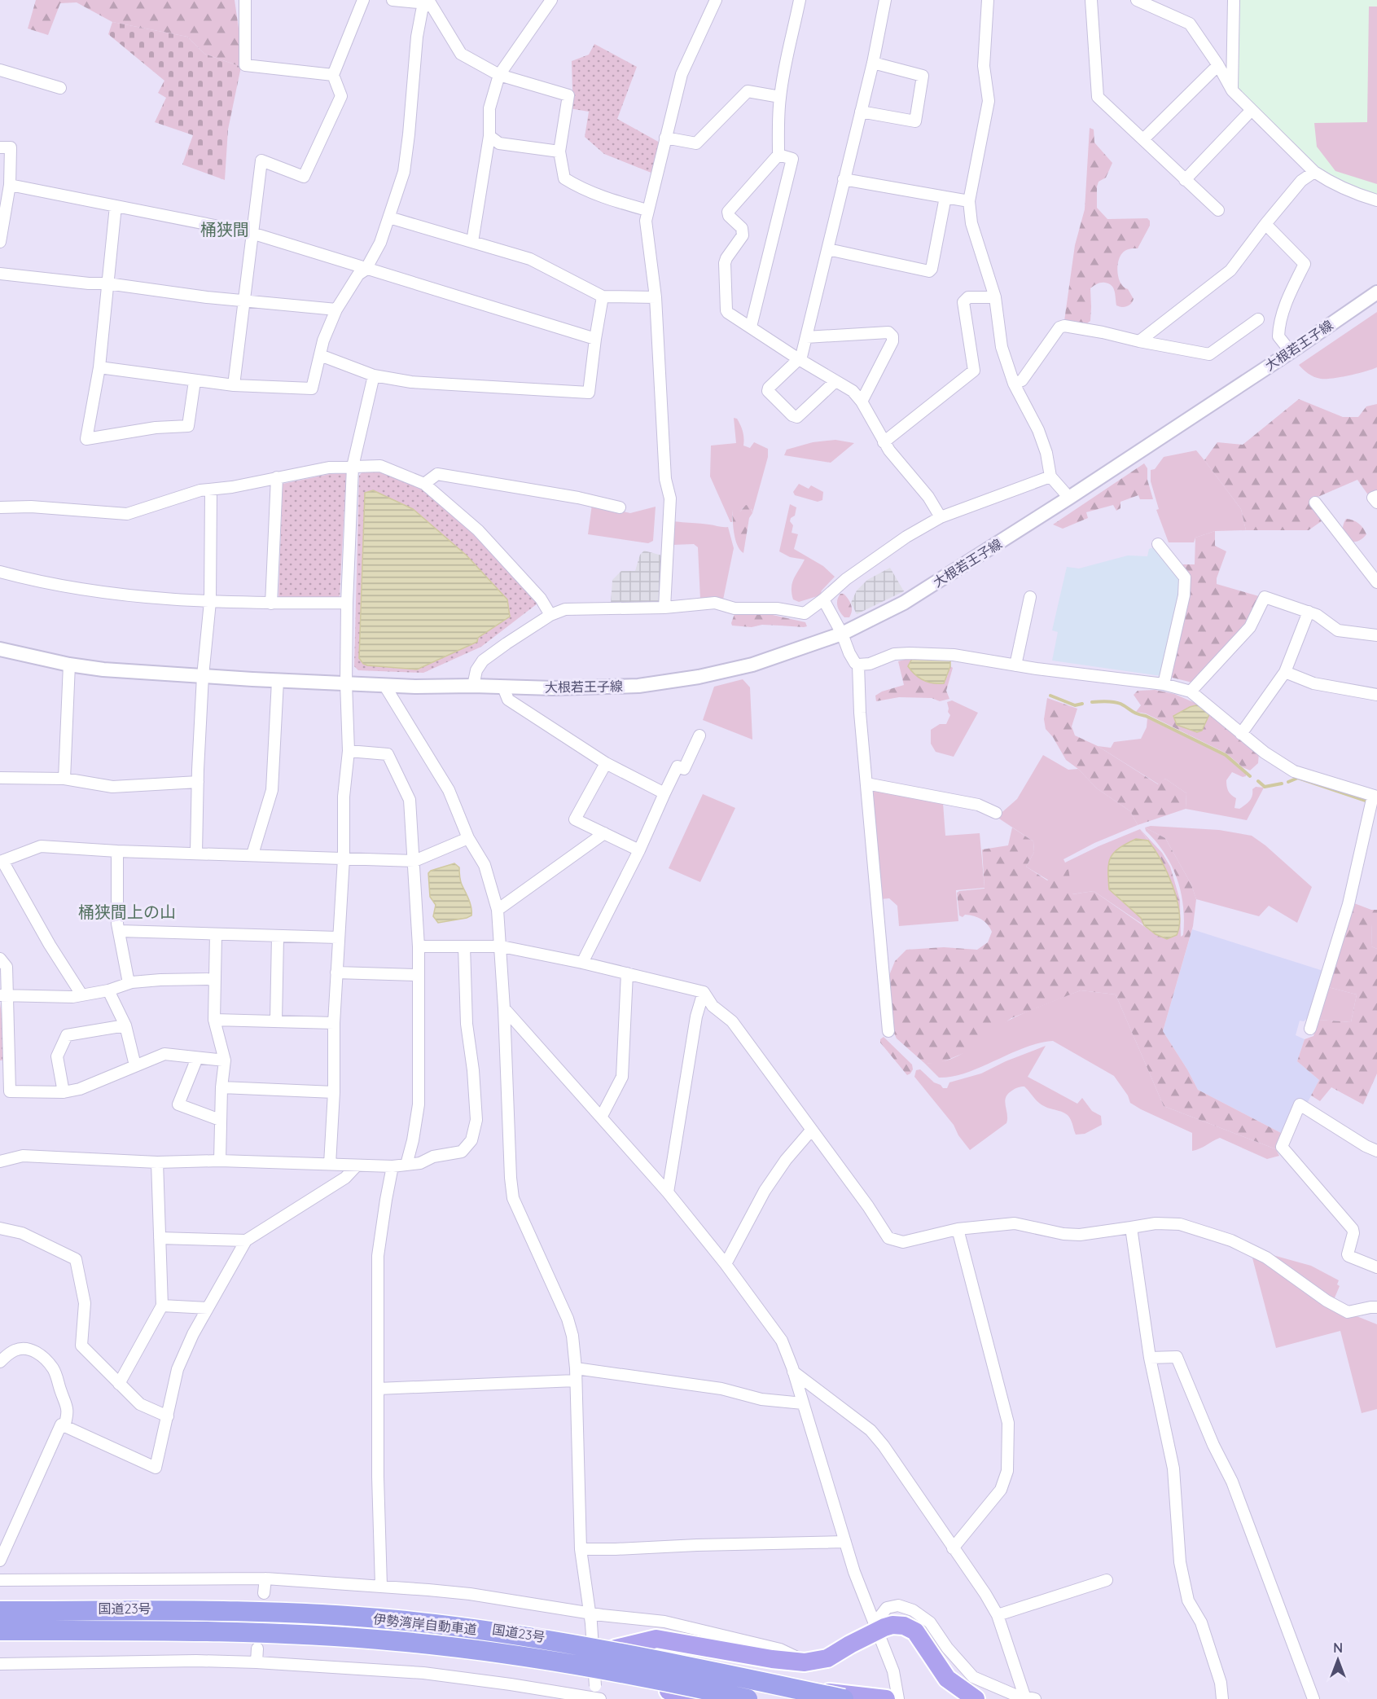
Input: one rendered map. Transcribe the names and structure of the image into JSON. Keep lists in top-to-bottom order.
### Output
{
  "streets": {
    "highway": ["国道23号", "伊勢湾岸自動車道"],
    "street": ["大根若王子線"]
  },
  "crossings": [
    ["国道23号", "伊勢湾岸自動車道"]
  ],
  "districts": ["桶狭間", "桶狭間上の山"],
  "north": "top"
}
